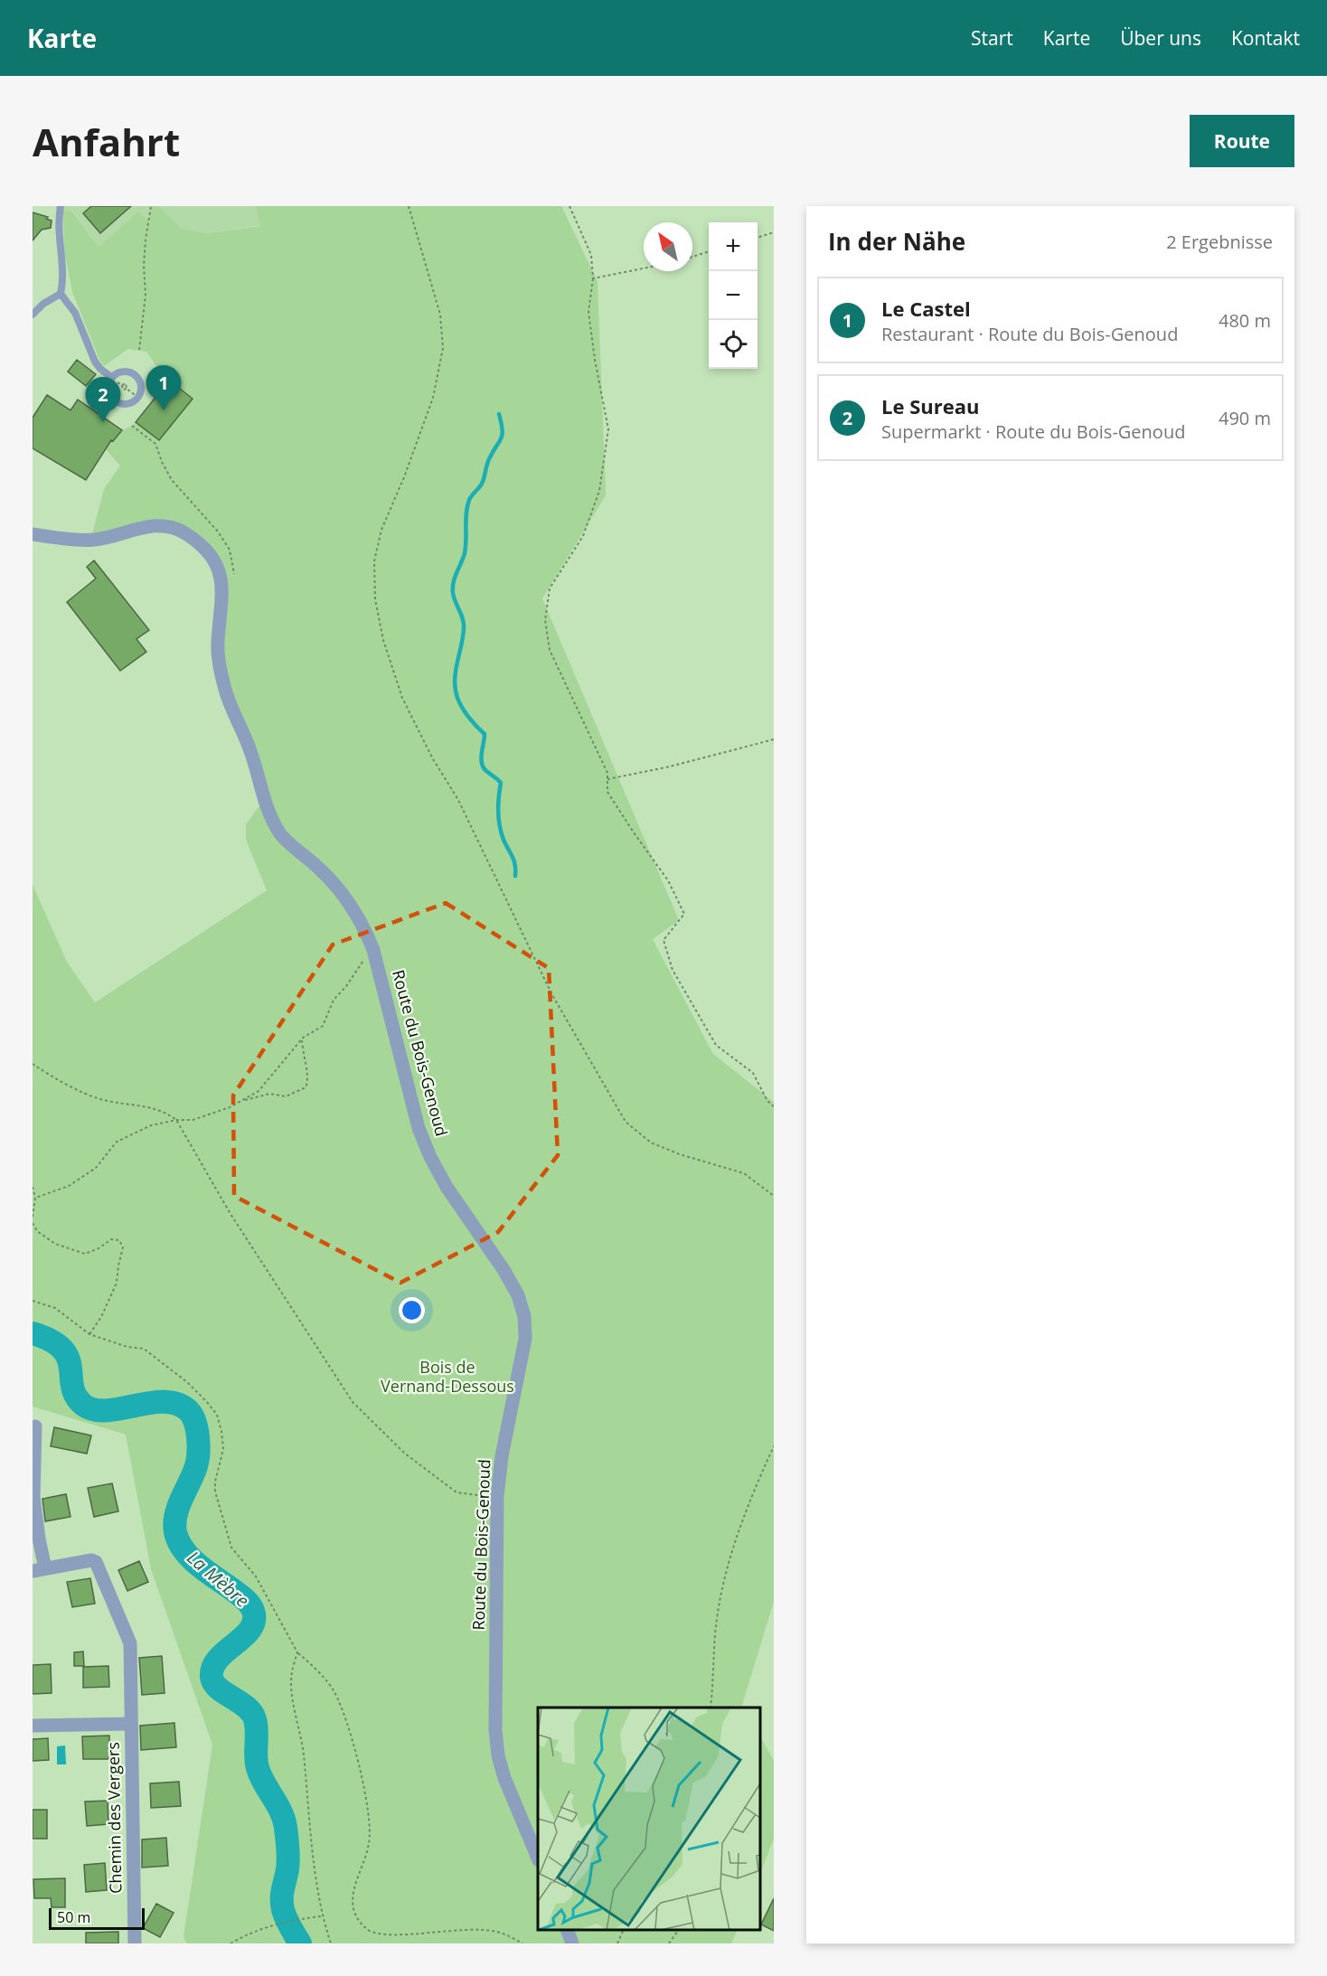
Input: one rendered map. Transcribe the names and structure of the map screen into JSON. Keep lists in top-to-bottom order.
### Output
{
  "streets": {
    "street": ["Route du Bois-Genoud", "Chemin des Vergers"]
  },
  "water": ["La Mèbre"],
  "parks": ["Bois de Vernand-Dessous"],
  "scale_bar": "50 m",
  "north": "top left",
  "page": {
    "header": "Karte",
    "nav": [
      "Start",
      "Karte",
      "Über uns",
      "Kontakt"
    ],
    "buttons": "Route",
    "title": "Anfahrt",
    "heading": ["In der Nähe", "2 Ergebnisse"],
    "map_buttons": ["+", "−"],
    "list": [
      {
        "mark": "1",
        "name": "Le Castel",
        "note": "Restaurant · Route du Bois-Genoud",
        "value": "480 m"
      },
      {
        "mark": "2",
        "name": "Le Sureau",
        "note": "Supermarkt · Route du Bois-Genoud",
        "value": "490 m"
      }
    ],
    "pins": ["1", "2"],
    "scale": "50 m"
  }
}
